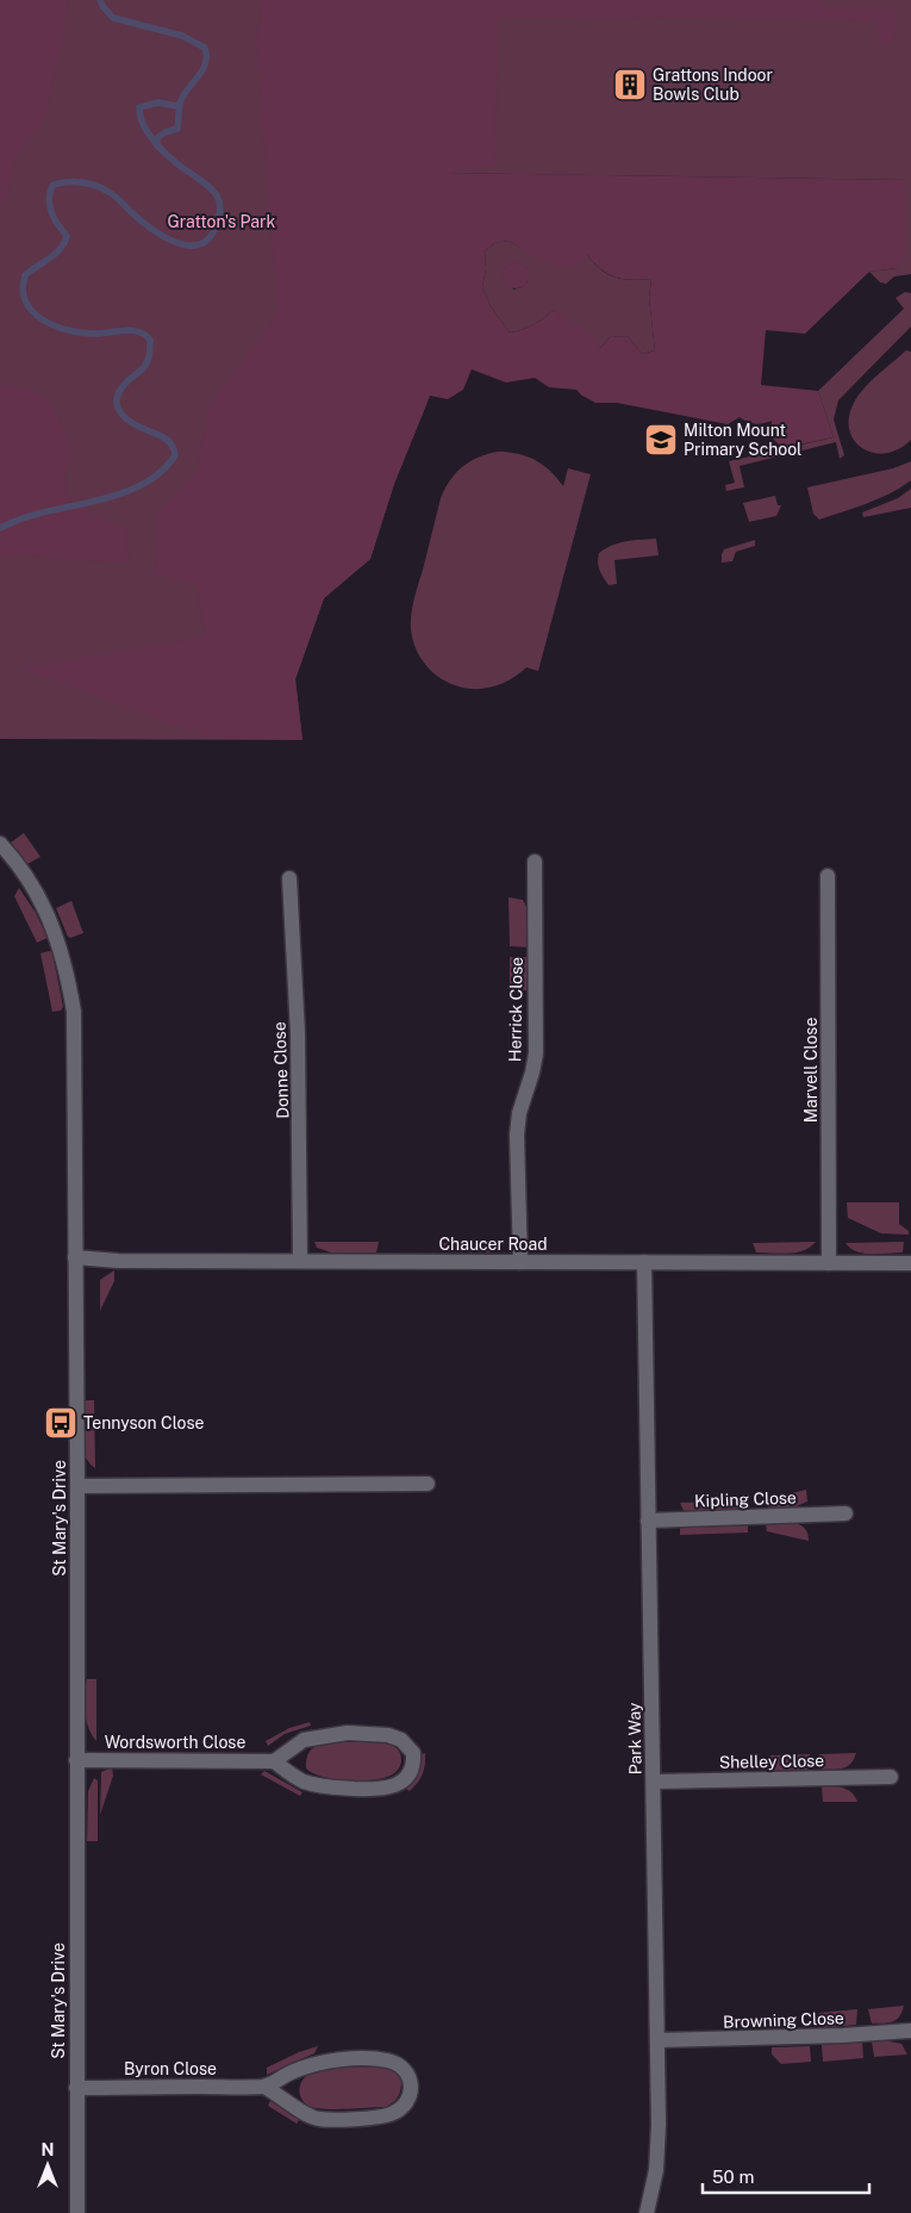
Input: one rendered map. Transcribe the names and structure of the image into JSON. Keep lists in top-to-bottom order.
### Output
{
  "streets": {
    "street": [
      "Herrick Close",
      "Donne Close",
      "Marvell Close",
      "Chaucer Road",
      "Kipling Close",
      "St Mary's Drive",
      "Park Way",
      "Wordsworth Close",
      "Shelley Close",
      "Browning Close",
      "Byron Close"
    ]
  },
  "crossings": [
    ["Herrick Close", "Chaucer Road"],
    ["Donne Close", "Chaucer Road"],
    ["Marvell Close", "Chaucer Road"],
    ["Chaucer Road", "St Mary's Drive"],
    ["Chaucer Road", "Park Way"],
    ["Kipling Close", "Park Way"],
    ["St Mary's Drive", "Wordsworth Close"],
    ["St Mary's Drive", "Byron Close"],
    ["Park Way", "Shelley Close"],
    ["Park Way", "Browning Close"]
  ],
  "parks": ["Gratton's Park"],
  "places": {
    "building": ["Grattons Indoor Bowls Club"],
    "school or university": ["Milton Mount Primary School"],
    "bus stop": ["Tennyson Close"]
  },
  "scale_bar": "50 m",
  "north": "top"
}
